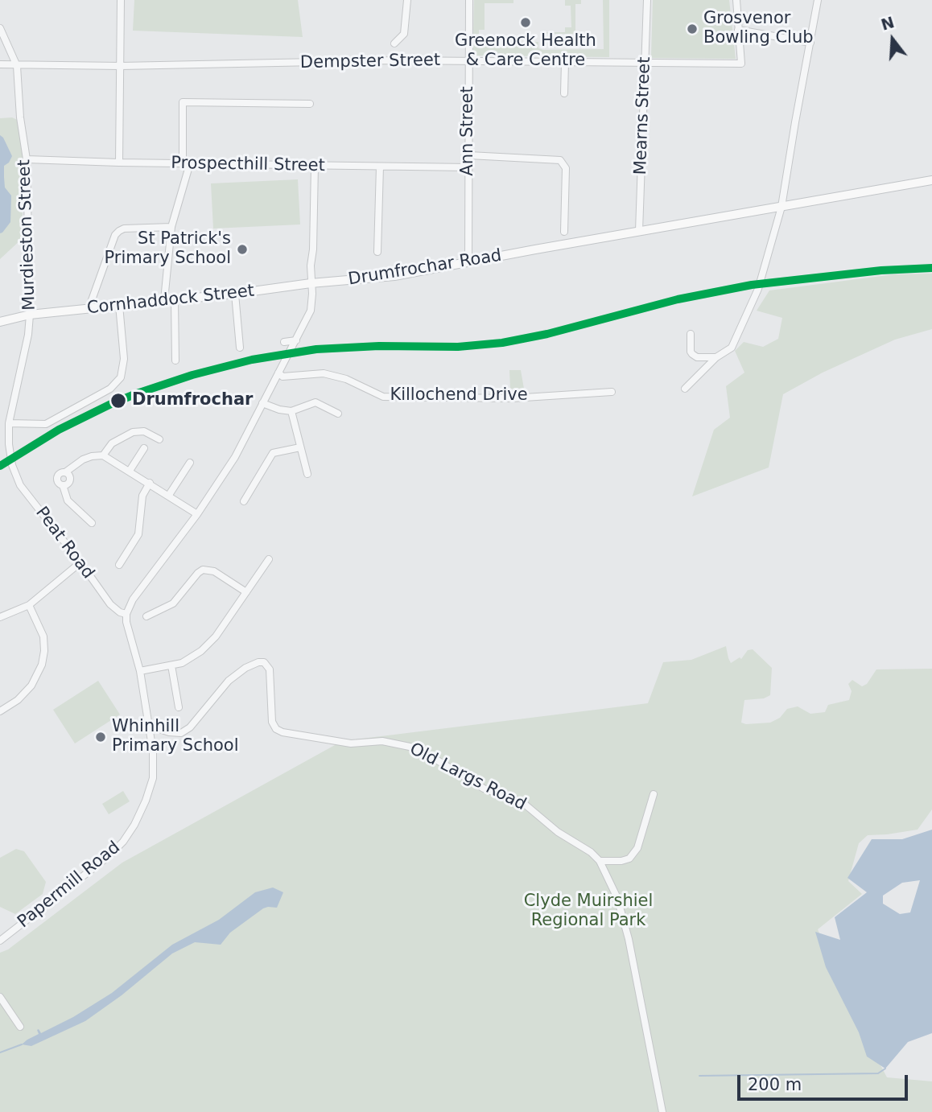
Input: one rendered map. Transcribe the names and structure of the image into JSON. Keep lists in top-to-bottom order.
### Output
{
  "streets": {
    "main road": ["Drumfrochar Road", "Cornhaddock Street"],
    "street": [
      "Dempster Street",
      "Mearns Street",
      "Ann Street",
      "Prospecthill Street",
      "Murdieston Street",
      "Killochend Drive",
      "Peat Road",
      "Old Largs Road",
      "Papermill Road"
    ]
  },
  "crossings": [
    ["Dempster Street", "Mearns Street"],
    ["Dempster Street", "Ann Street"],
    ["Dempster Street", "Murdieston Street"],
    ["Mearns Street", "Drumfrochar Road"],
    ["Ann Street", "Prospecthill Street"],
    ["Ann Street", "Drumfrochar Road"],
    ["Prospecthill Street", "Murdieston Street"],
    ["Murdieston Street", "Cornhaddock Street"],
    ["Murdieston Street", "Peat Road"],
    ["Drumfrochar Road", "Cornhaddock Street"],
    ["Old Largs Road", "Papermill Road"]
  ],
  "parks": ["Clyde Muirshiel Regional Park"],
  "places": [
    "Greenock Health & Care Centre",
    "Grosvenor Bowling Club",
    "St Patrick's Primary School",
    "Drumfrochar",
    "Whinhill Primary School"
  ],
  "scale_bar": "200 m",
  "north": "top"
}
